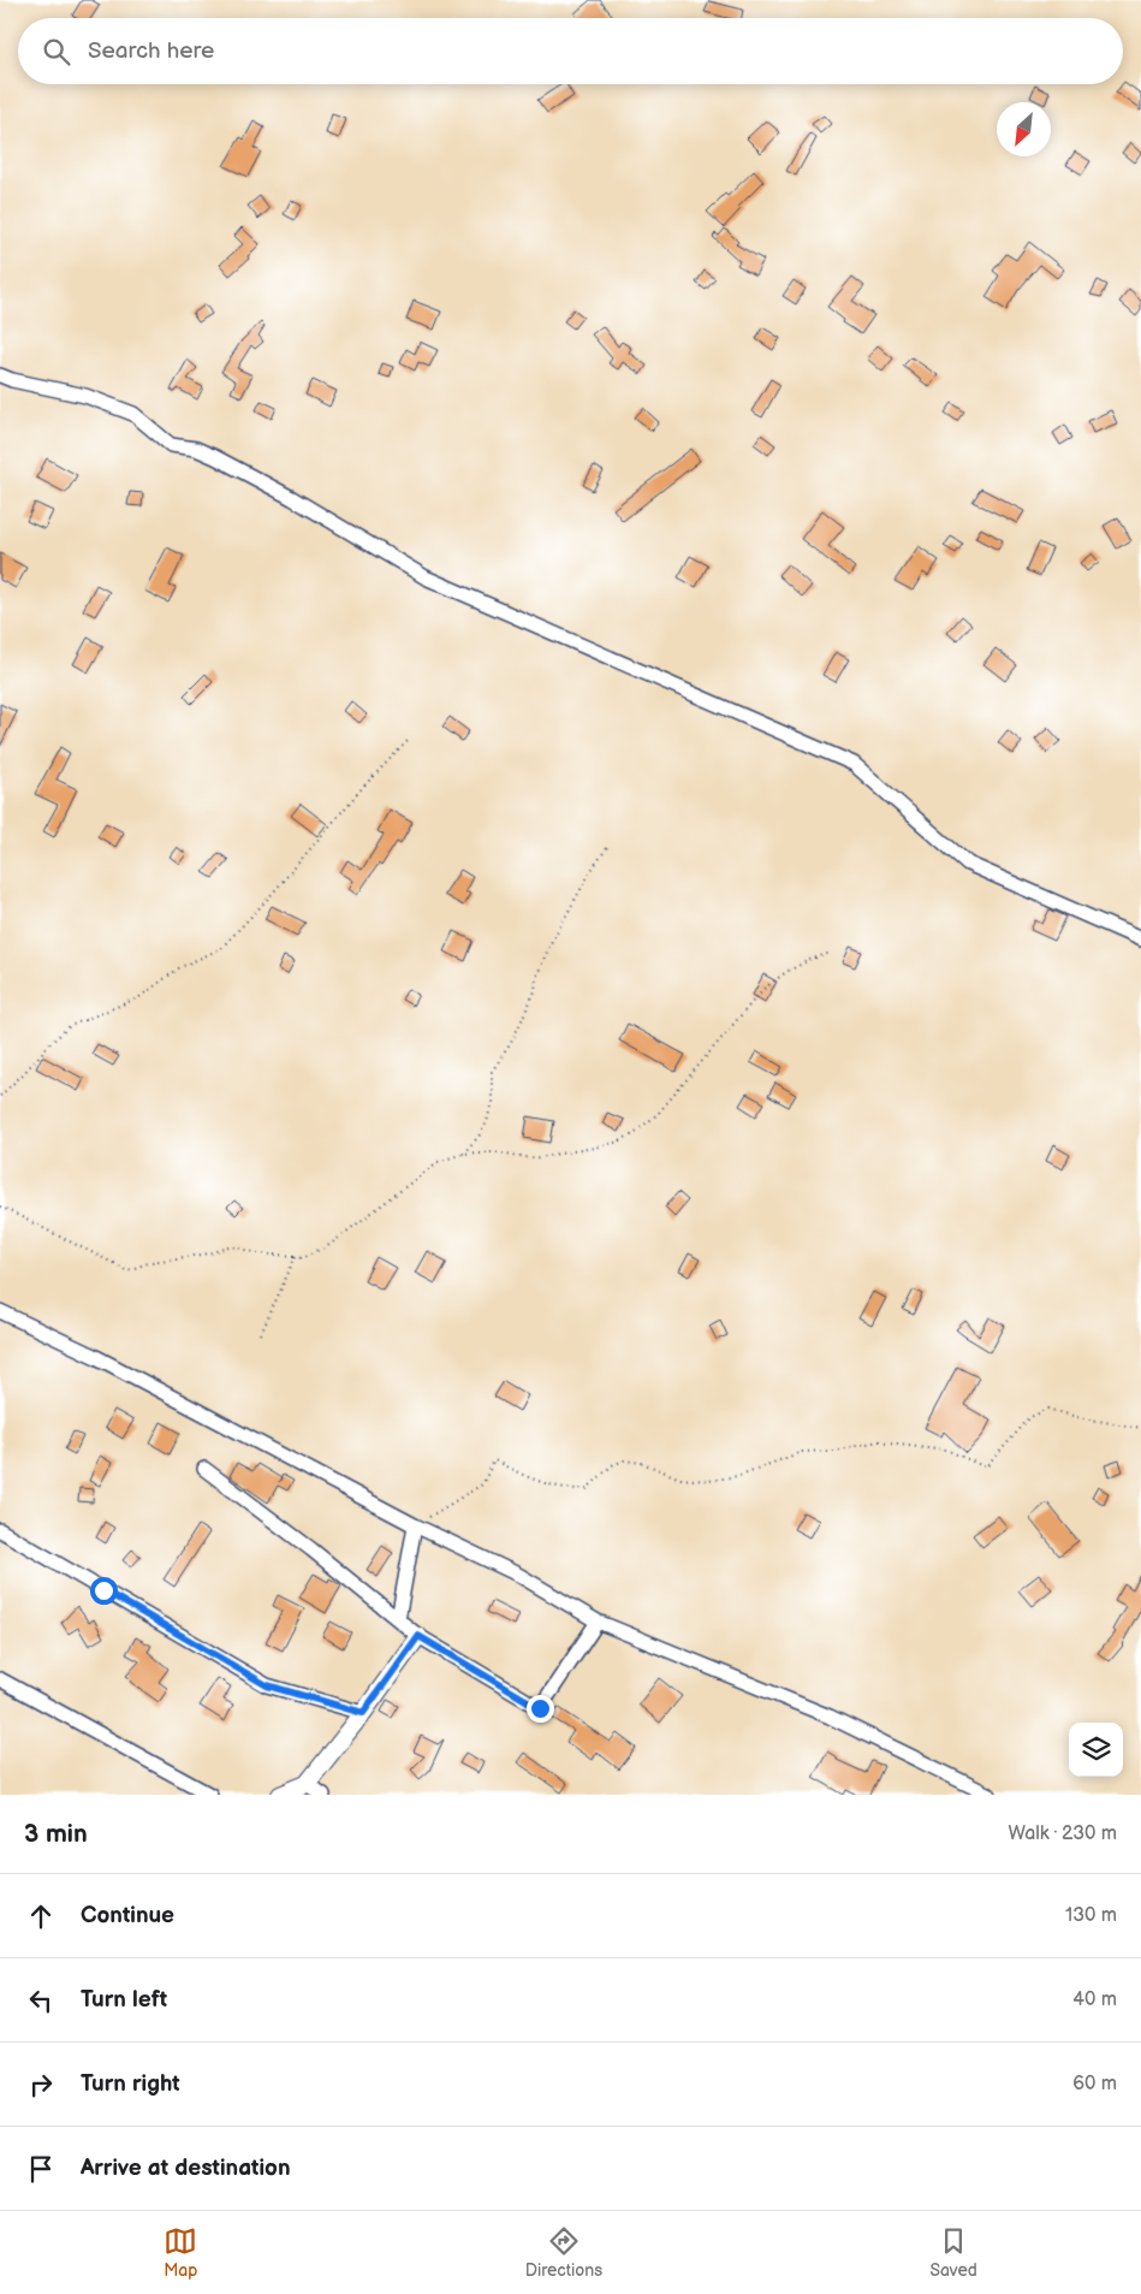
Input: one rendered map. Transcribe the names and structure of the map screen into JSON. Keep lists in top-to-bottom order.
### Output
{
  "north": "bottom left",
  "page": {
    "search": "Search here",
    "heading": ["3 min", "Walk · 230 m"],
    "list": [
      ["Continue", "130 m"],
      ["Turn left", "40 m"],
      ["Turn right", "60 m"],
      "Arrive at destination"
    ],
    "nav": ["Map", "Directions", "Saved"]
  }
}
